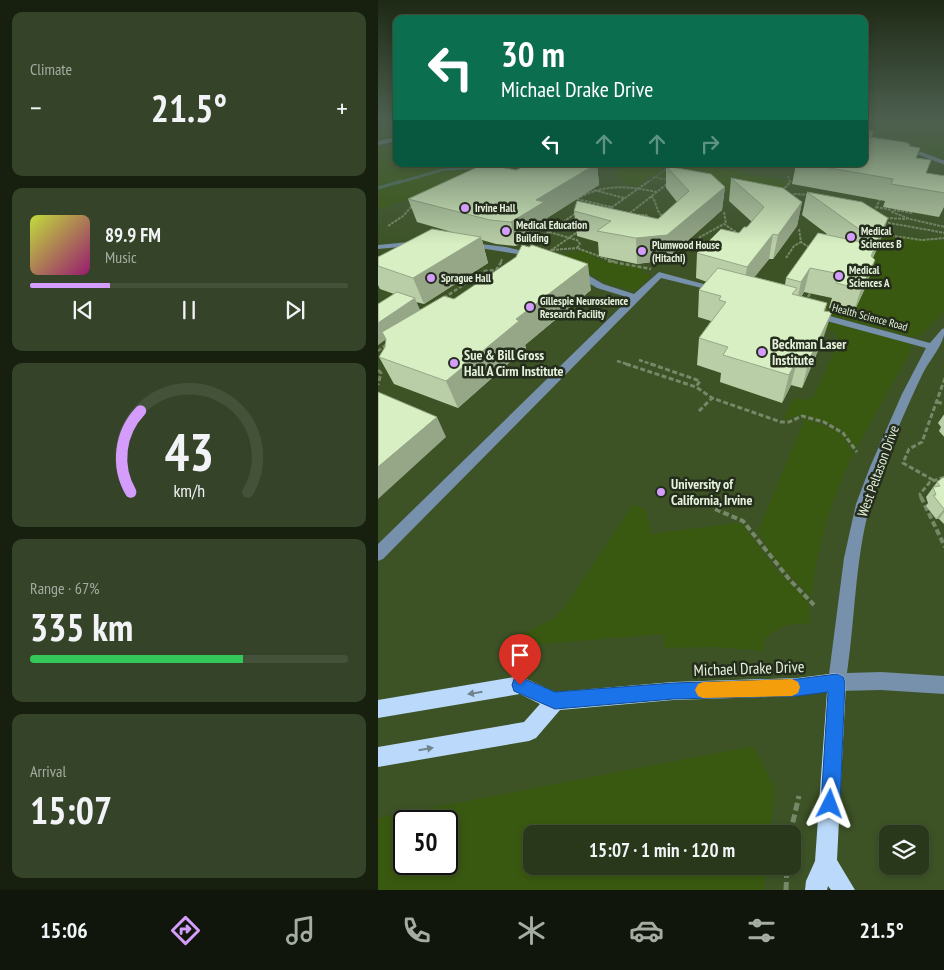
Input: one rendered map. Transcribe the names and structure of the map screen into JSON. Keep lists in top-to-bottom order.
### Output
{
  "streets": {
    "main road": ["Michael Drake Drive"],
    "street": ["Health Science Road", "West Peltason Drive"]
  },
  "crossings": [
    ["Health Science Road", "West Peltason Drive"],
    ["West Peltason Drive", "Michael Drake Drive"]
  ],
  "places": [
    "Irvine Hall",
    "Medical Education Building",
    "Medical Sciences B",
    "Plumwood House (Hitachi)",
    "Medical Sciences A",
    "Sprague Hall",
    "Gillespie Neuroscience Research Facility",
    "Beckman Laser Institute",
    "Sue & Bill Gross Hall A Cirm Institute",
    "University of California, Irvine"
  ],
  "page": {
    "tile": [
      "Climate",
      ["Range · 67%", "335 km"],
      ["Arrival", "15:07"]
    ],
    "turn": ["30 m", "Michael Drake Drive"],
    "heat": ["−", "21.5°", "+"],
    "song": ["89.9 FM", "Music"],
    "limit": "50",
    "trip": "15:07 · 1 min · 120 m",
    "tabs": ["15:06", "21.5°"],
    "gauge": ["43", "km/h"]
  }
}
